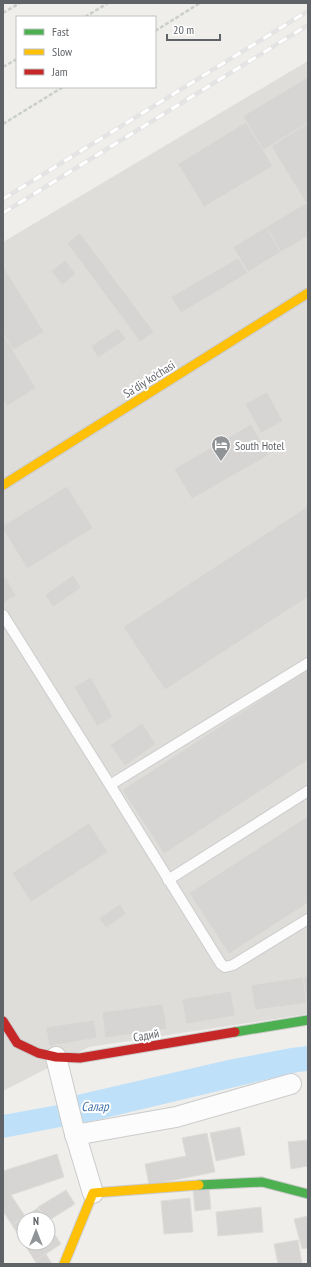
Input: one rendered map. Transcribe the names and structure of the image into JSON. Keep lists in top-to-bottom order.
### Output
{
  "streets": {
    "street": ["Sa'diy ko'chasi", "Садий"]
  },
  "water": ["Салар"],
  "places": {
    "hotel": ["South Hotel"]
  },
  "legend": ["Fast", "Slow", "Jam"],
  "scale_bar": "20 m",
  "north": "top"
}
